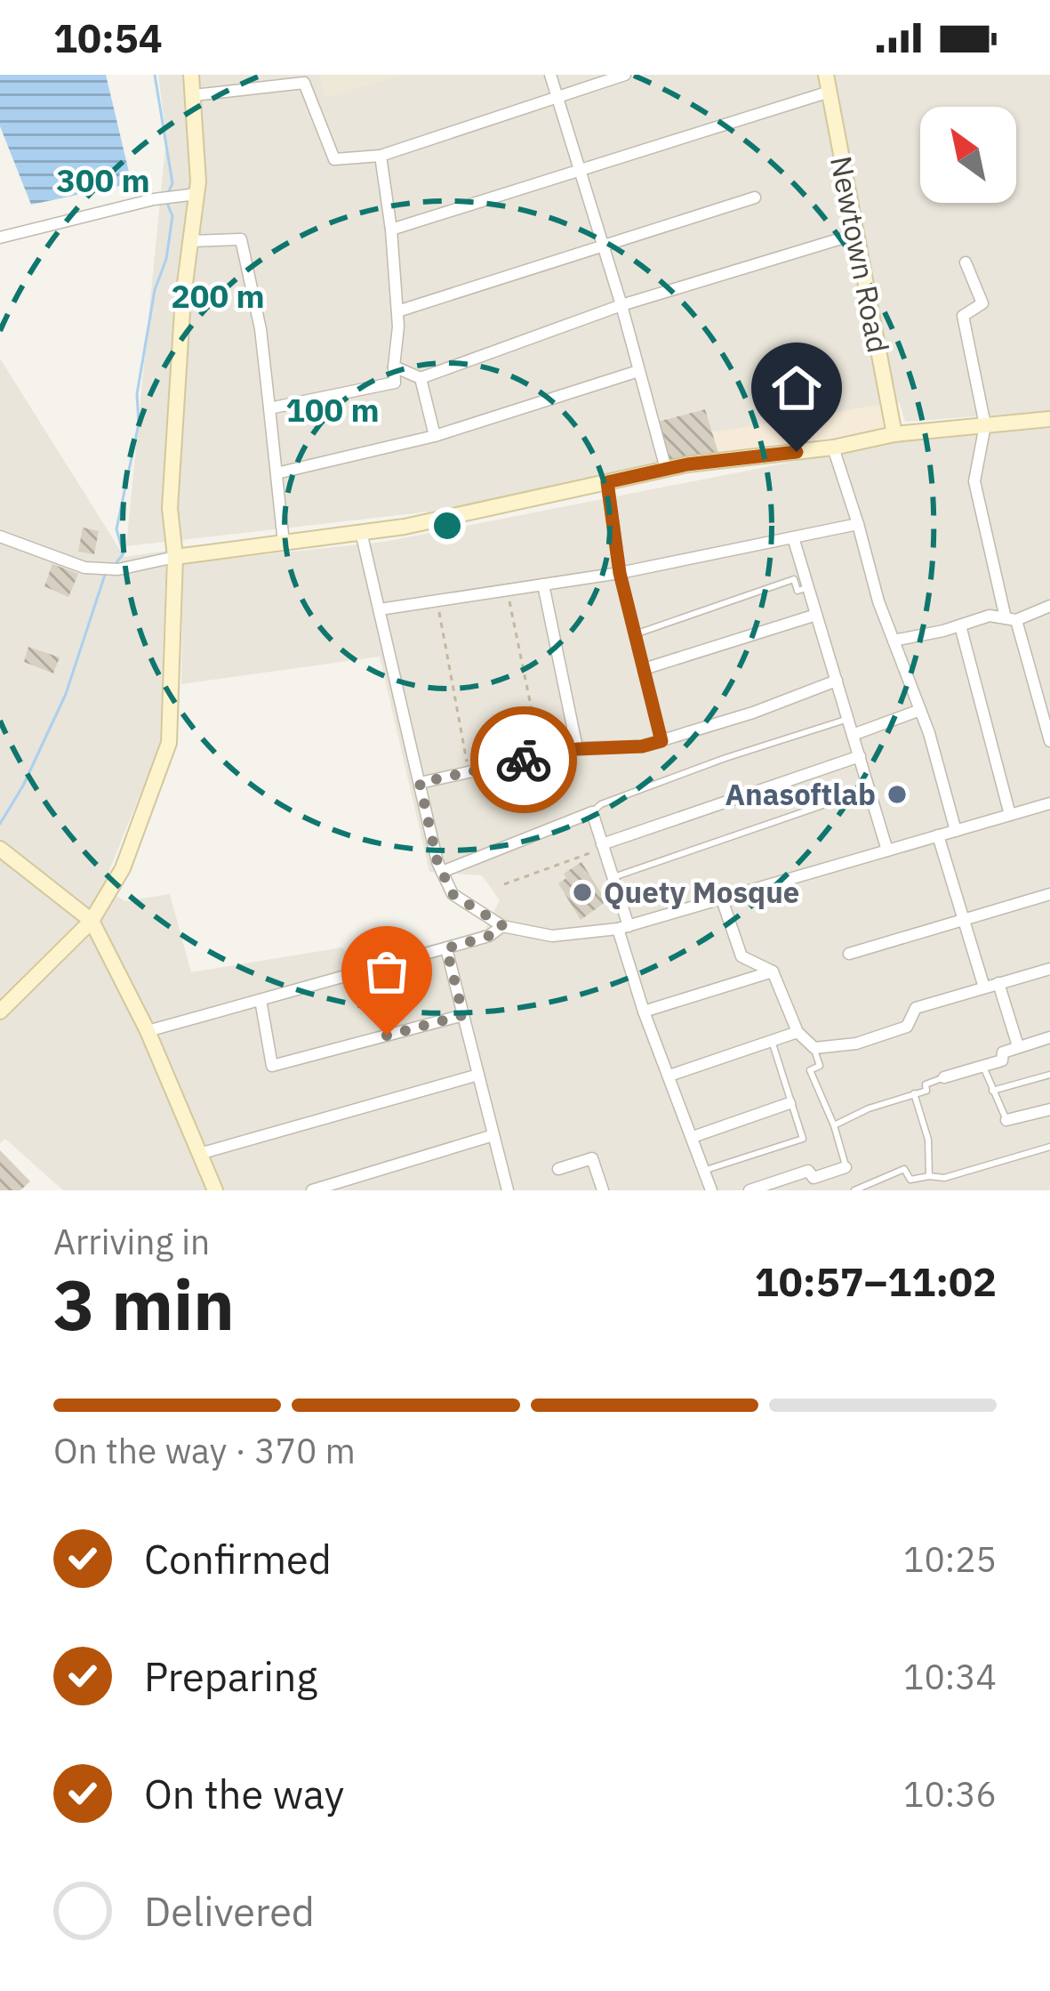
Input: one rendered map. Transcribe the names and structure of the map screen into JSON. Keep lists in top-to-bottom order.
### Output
{
  "streets": {
    "street": ["Newtown Road"]
  },
  "places": ["Anasoftlab", "Quety Mosque"],
  "north": "top left",
  "page": {
    "status": "10:54",
    "heading": ["3 min", "Arriving in", "10:57–11:02"],
    "bar": "On the way · 370 m",
    "list": [
      ["Confirmed", "10:25"],
      ["Preparing", "10:34"],
      ["On the way", "10:36"],
      "Delivered"
    ]
  },
  "rings": ["300 m", "200 m", "100 m"]
}
